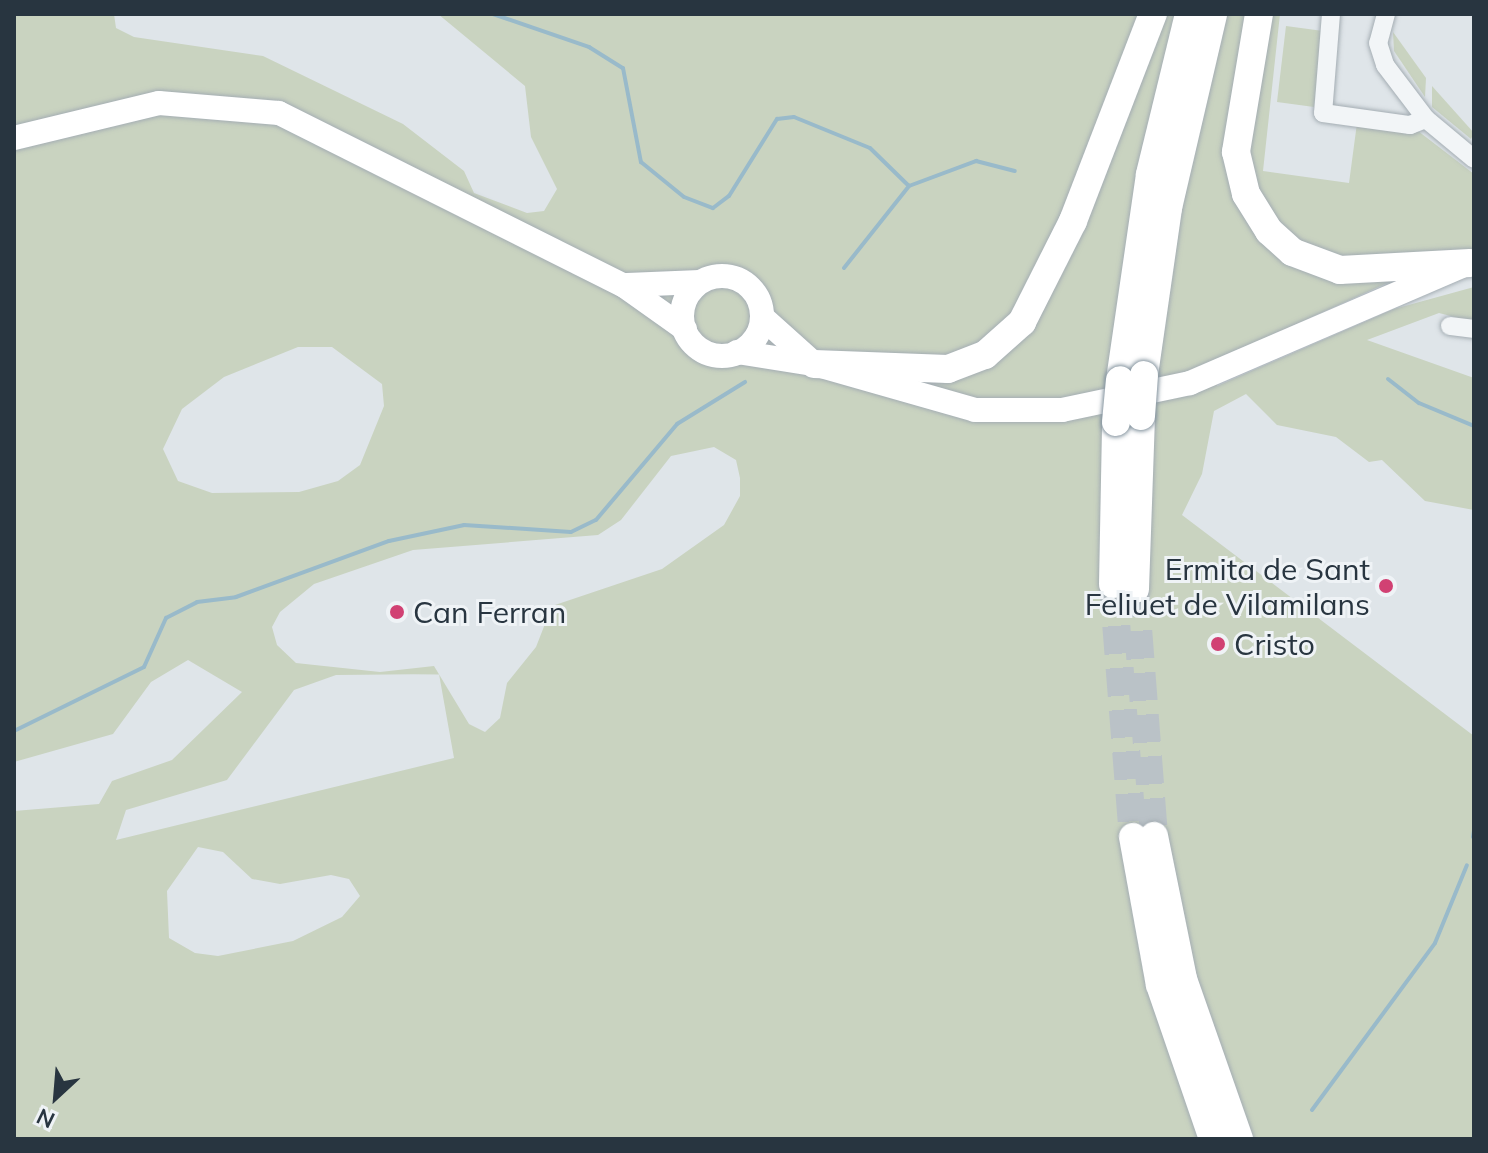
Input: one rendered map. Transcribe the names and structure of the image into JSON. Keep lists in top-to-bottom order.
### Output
{
  "places": ["Ermita de Sant Feliuet de Vilamilans", "Can Ferran", "Cristo"],
  "north": "bottom left"
}
